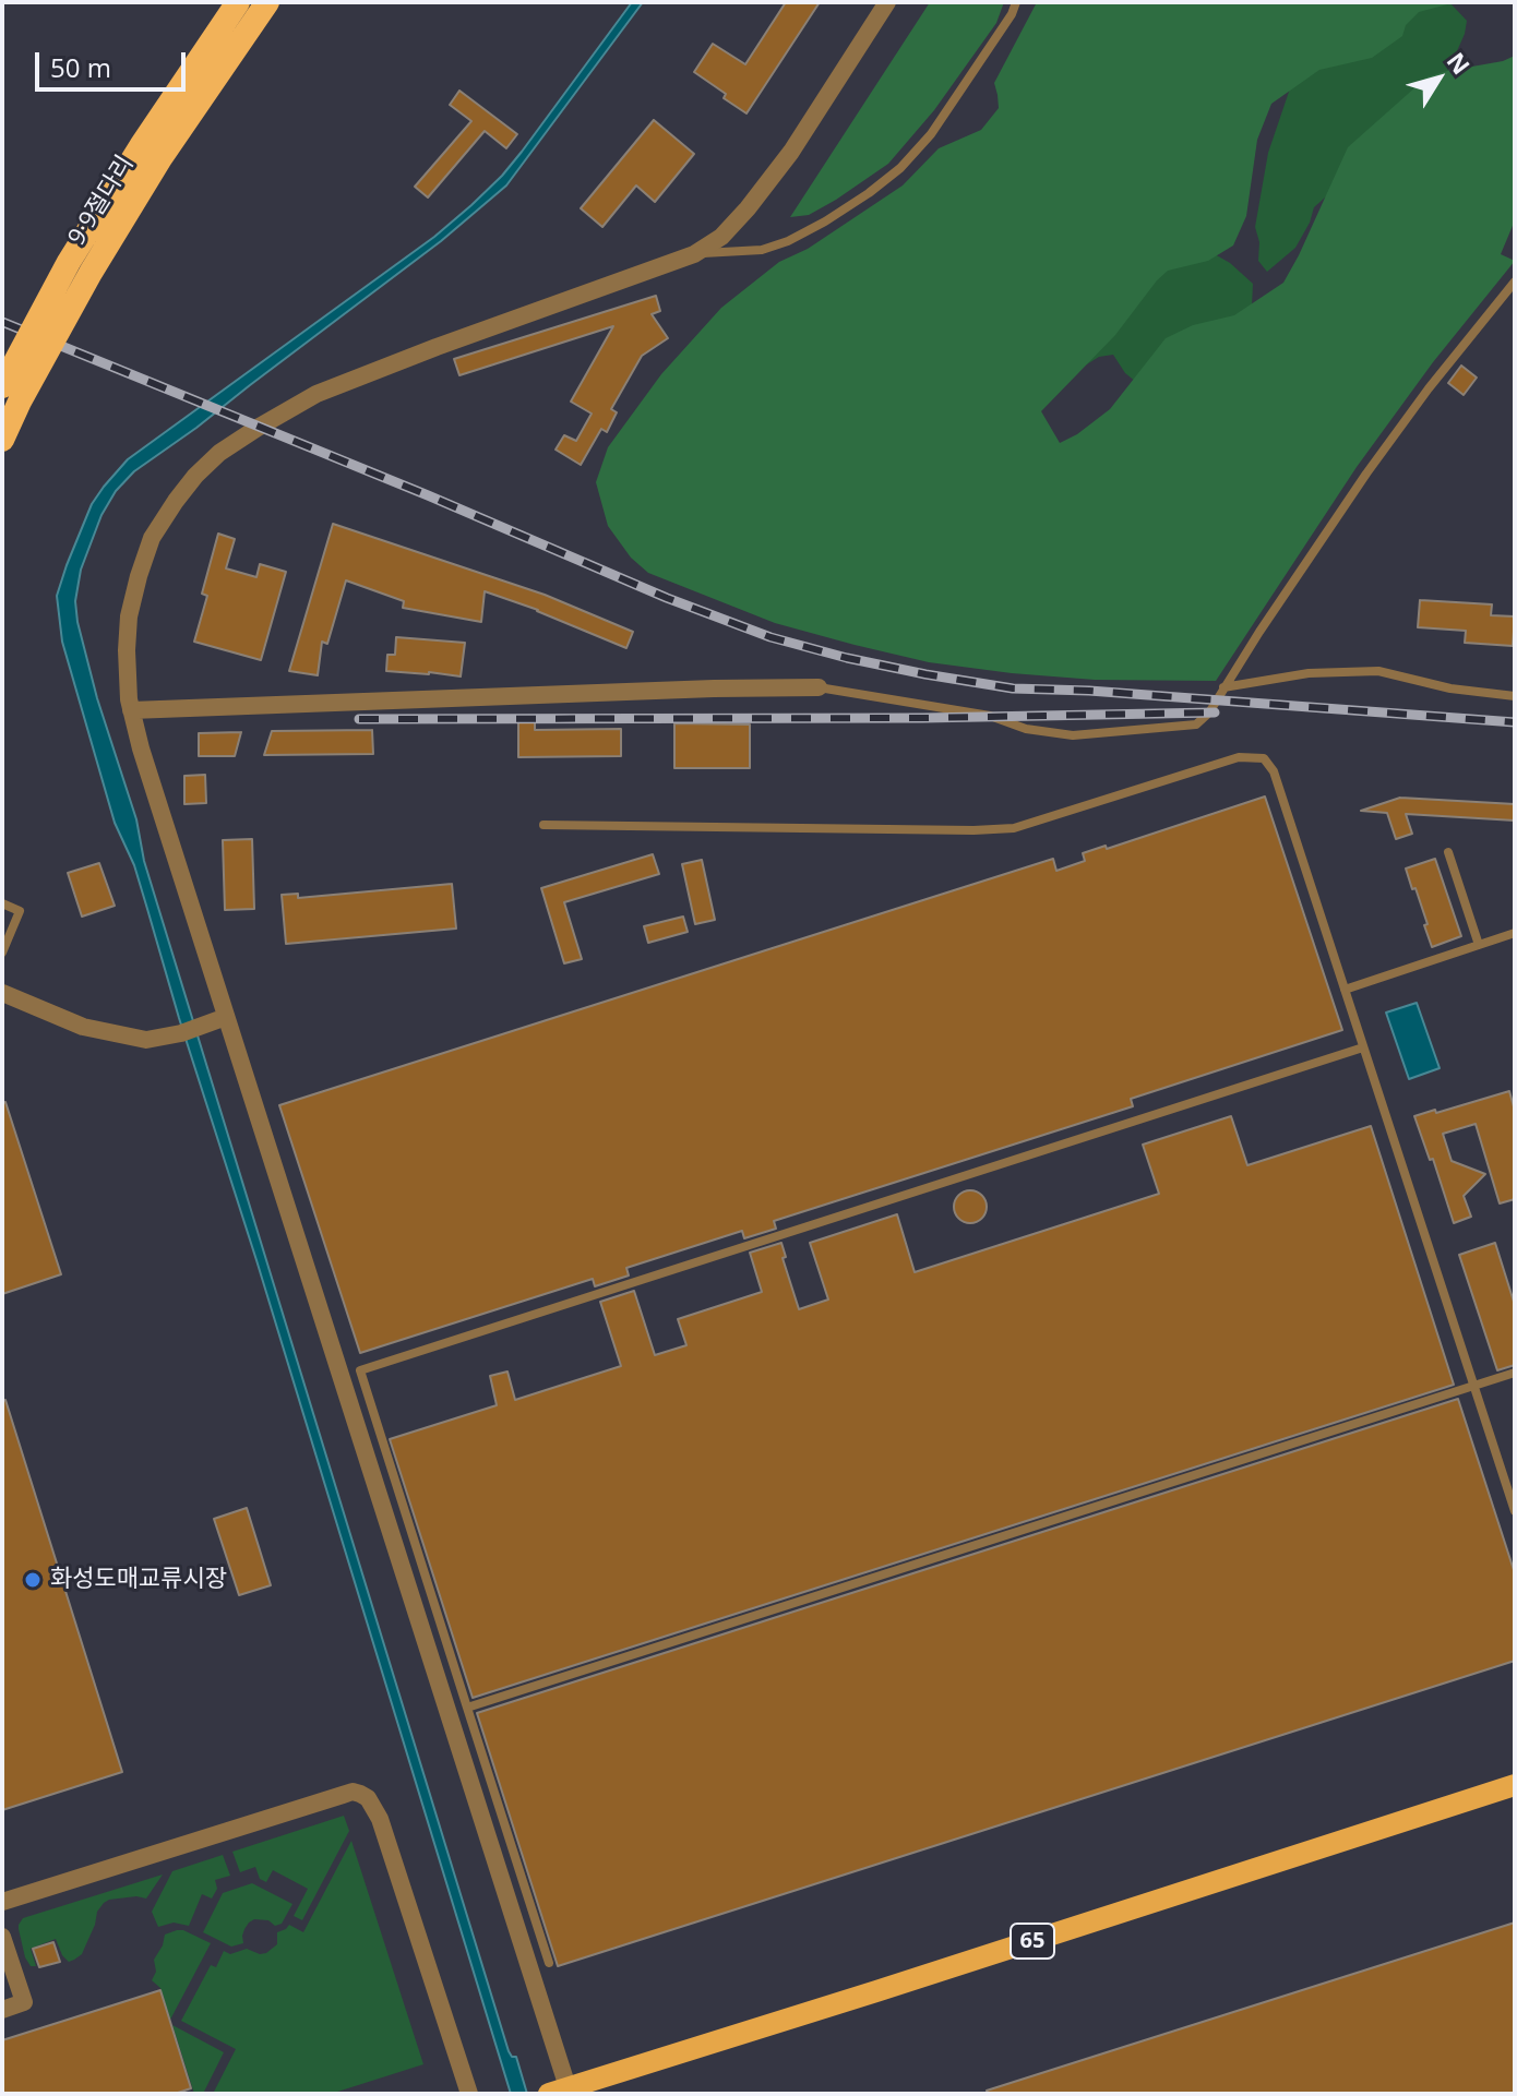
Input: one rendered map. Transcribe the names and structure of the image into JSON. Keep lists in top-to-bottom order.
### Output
{
  "streets": {
    "highway": ["9·9절다리"],
    "main road": ["65"]
  },
  "places": ["화성도매교류시장"],
  "scale_bar": "50 m",
  "north": "top right"
}
